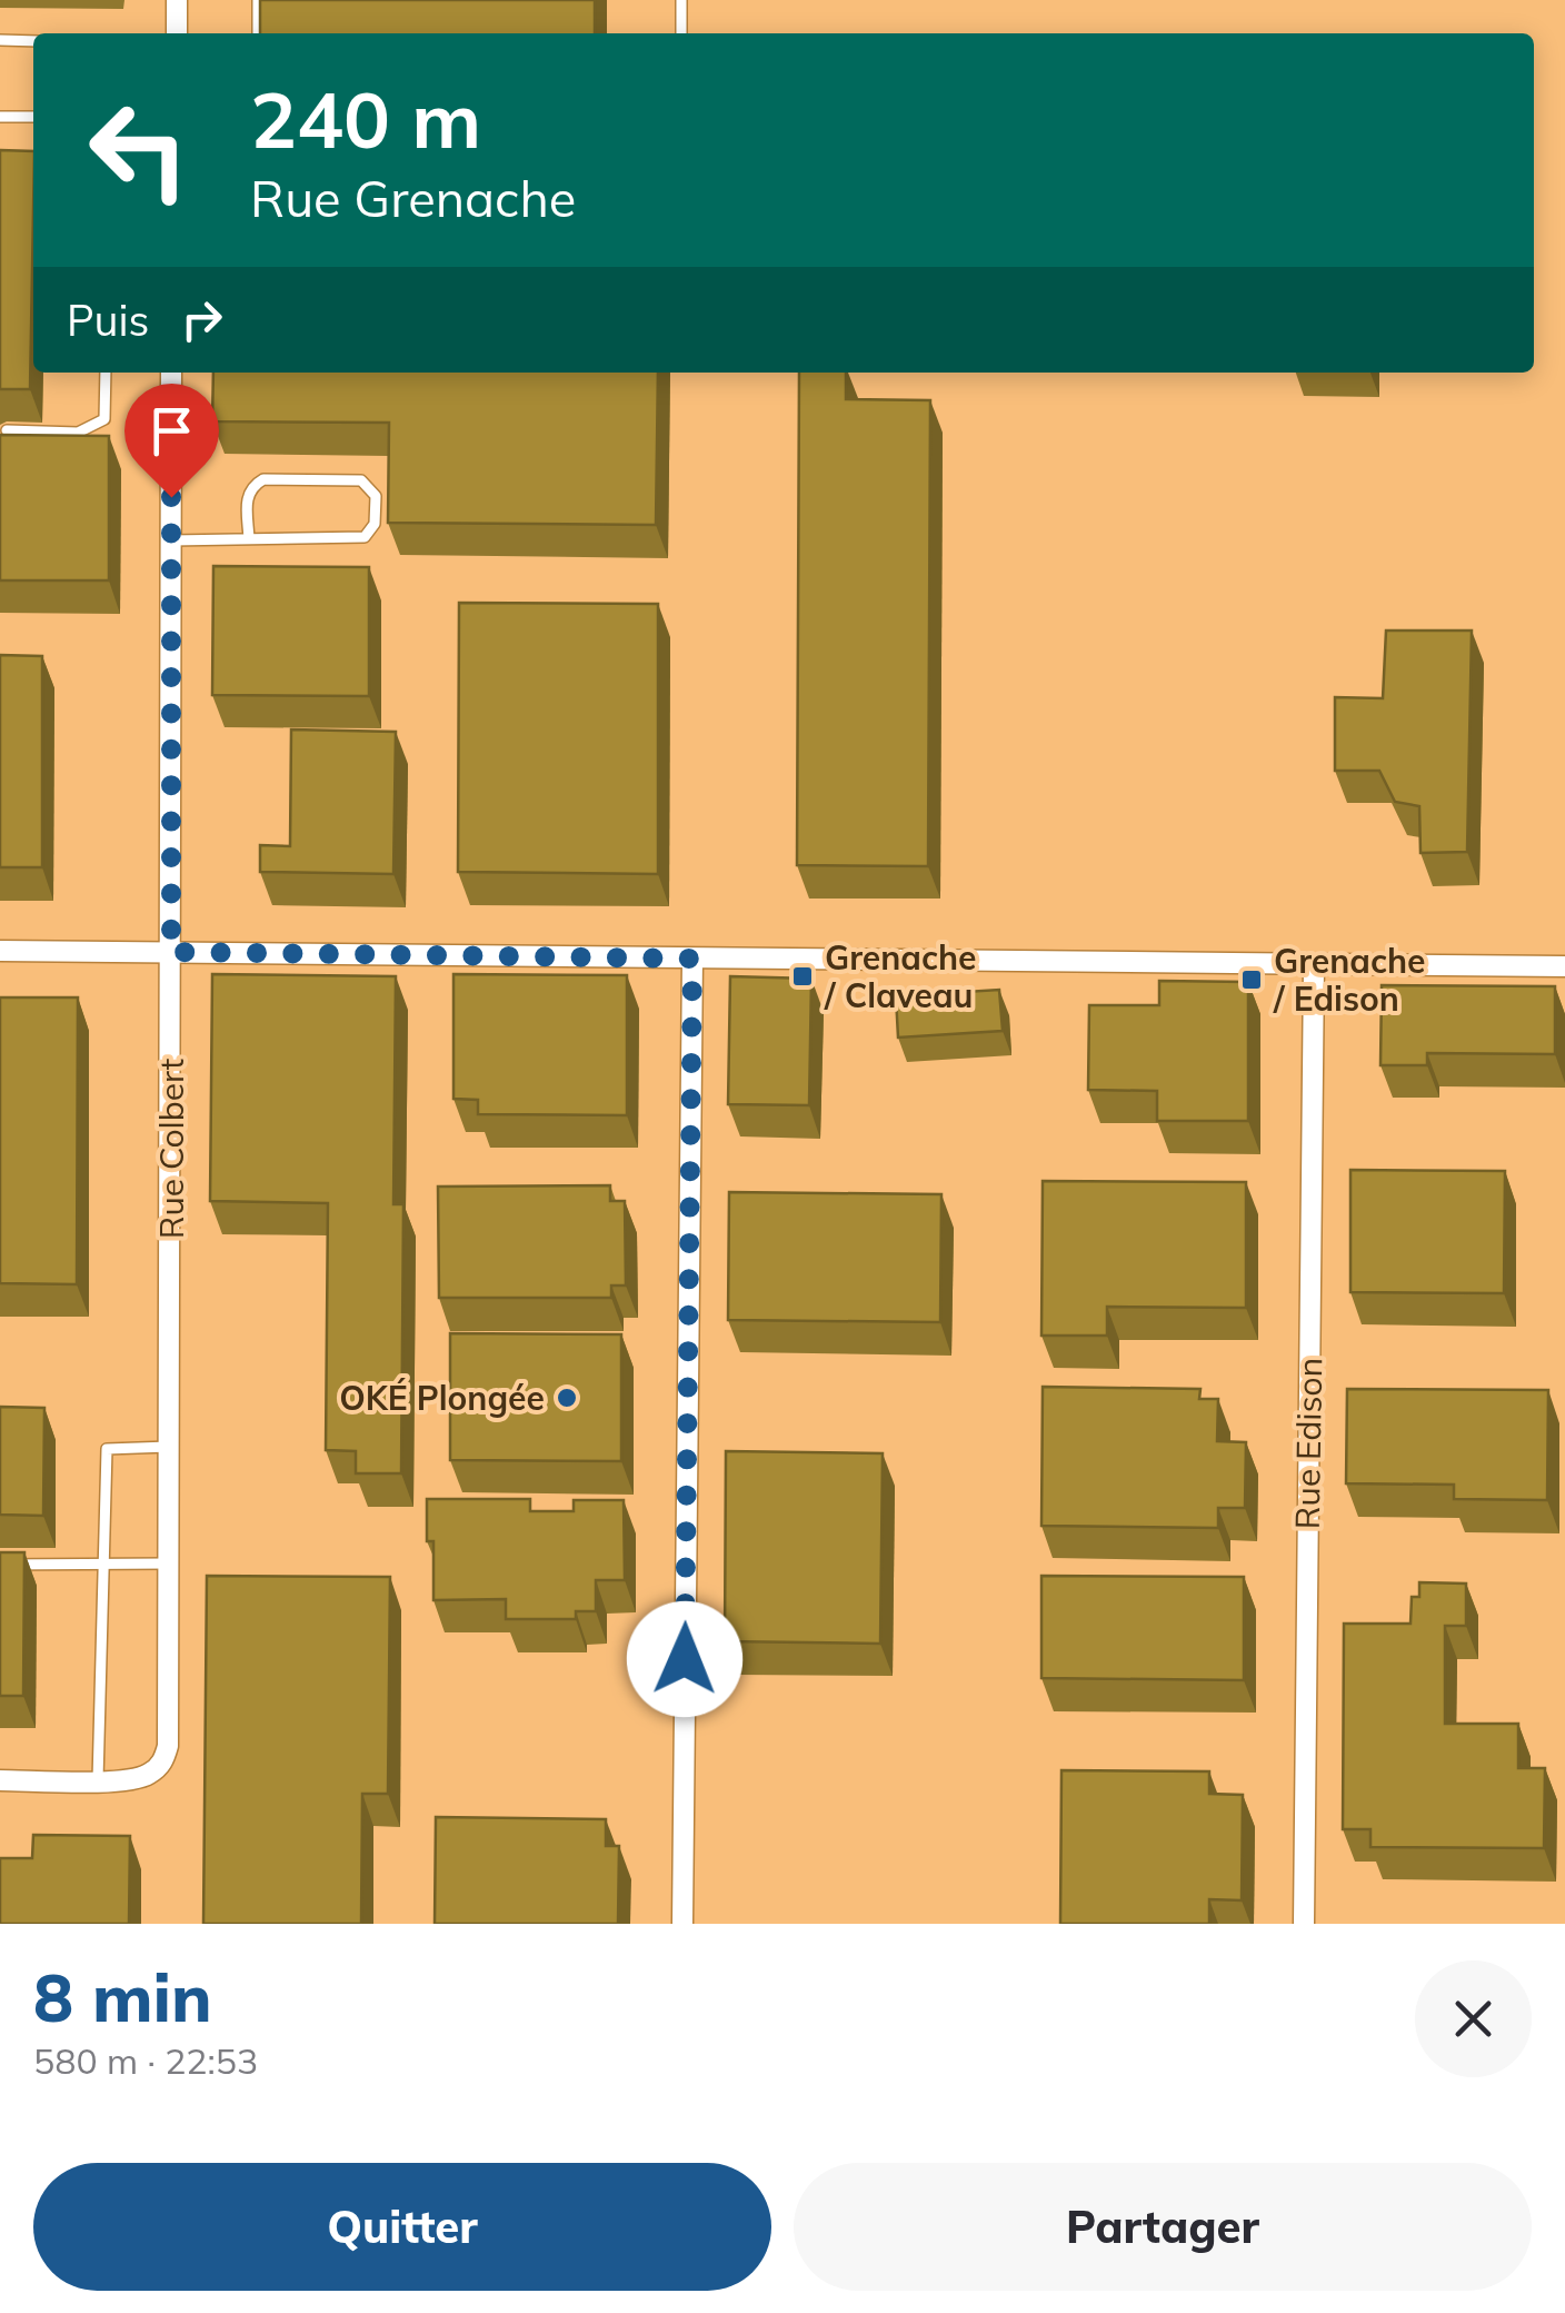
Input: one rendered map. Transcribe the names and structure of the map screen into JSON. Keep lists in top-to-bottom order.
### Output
{
  "streets": {
    "street": ["Rue Colbert", "Rue Edison"]
  },
  "places": {
    "transit": ["Grenache / Claveau", "Grenache / Edison"],
    "other": ["OKÉ Plongée"]
  },
  "page": {
    "turn": ["240 m", "Rue Grenache"],
    "then": "Puis",
    "heading": ["8 min", "580 m · 22:53"],
    "buttons": ["Quitter", "Partager"]
  }
}
